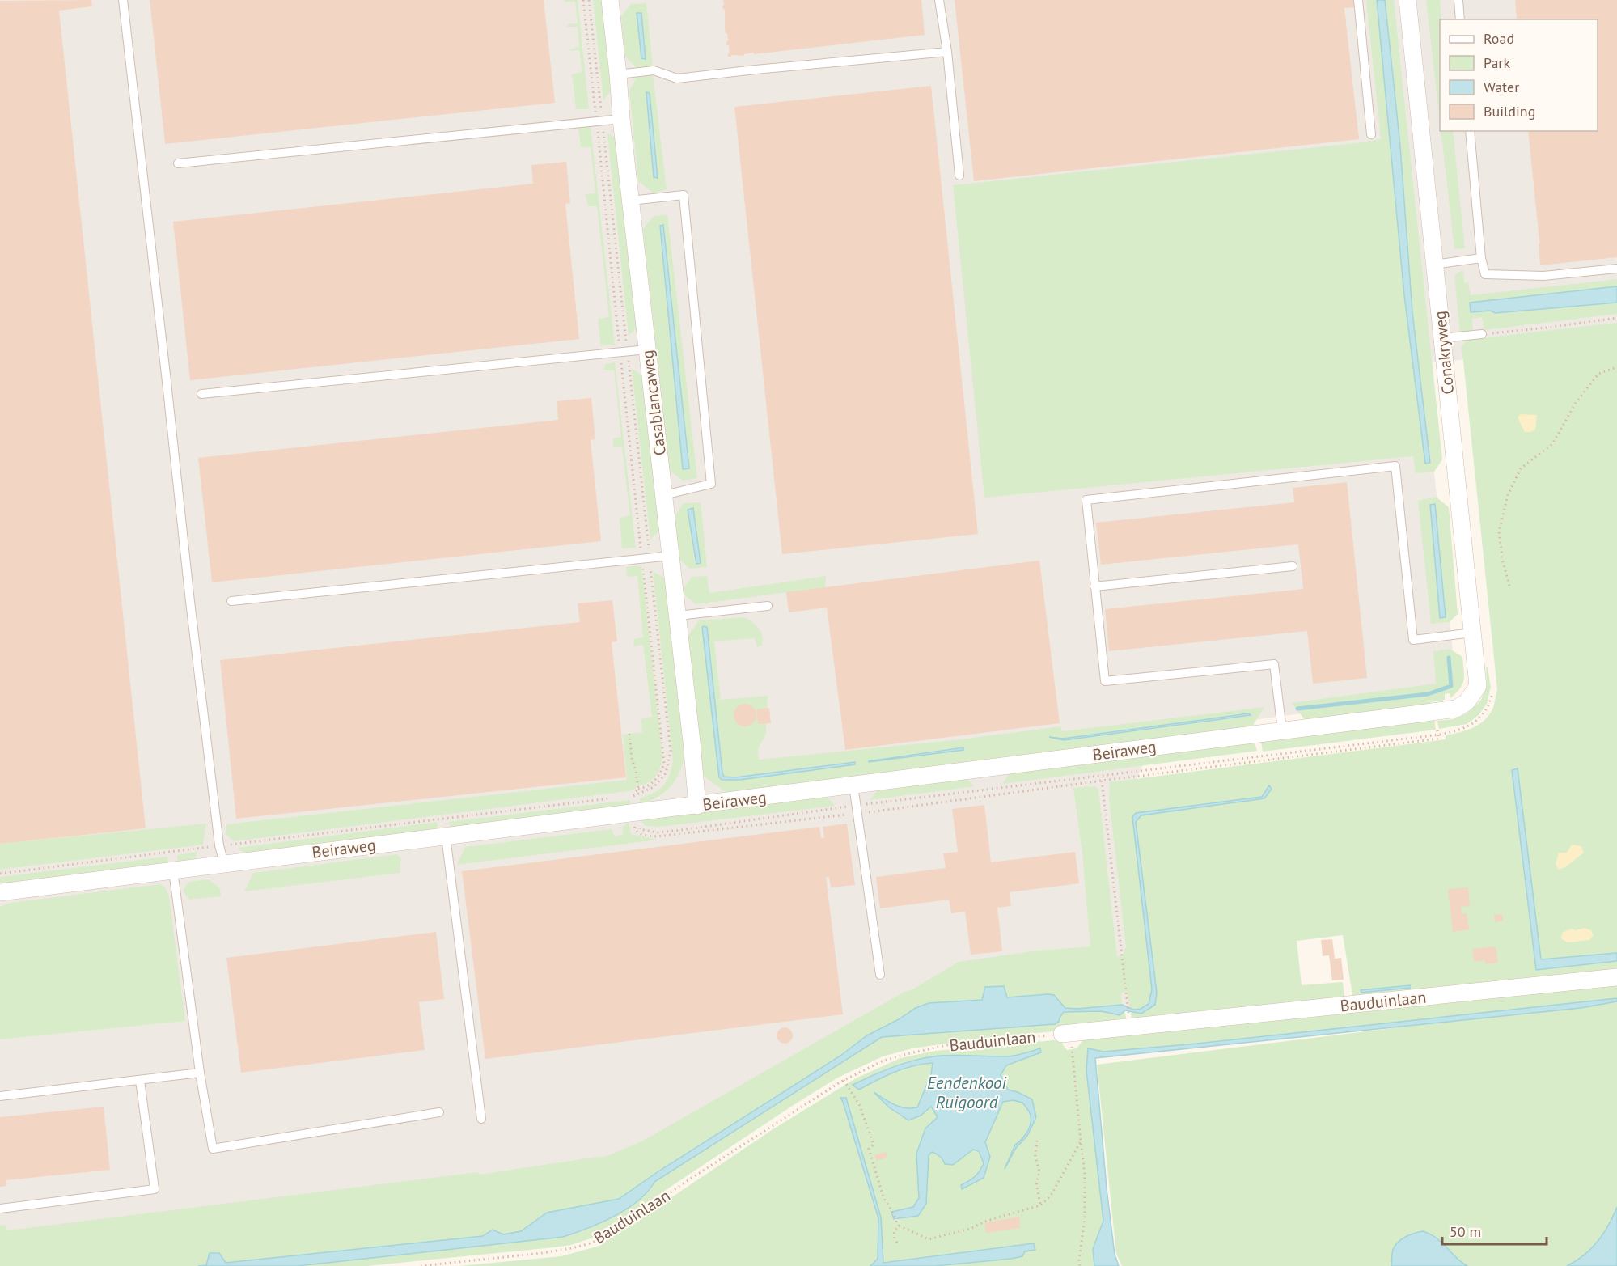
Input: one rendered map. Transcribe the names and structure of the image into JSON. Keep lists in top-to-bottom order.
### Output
{
  "streets": {
    "street": [
      "Conakryweg",
      "Casablancaweg",
      "Beiraweg",
      "Bauduinlaan"
    ]
  },
  "crossings": [
    ["Conakryweg", "Beiraweg"],
    ["Casablancaweg", "Beiraweg"]
  ],
  "water": ["Eendenkooi Ruigoord"],
  "legend": [
    "Road",
    "Park",
    "Water",
    "Building"
  ],
  "scale_bar": "50 m"
}
